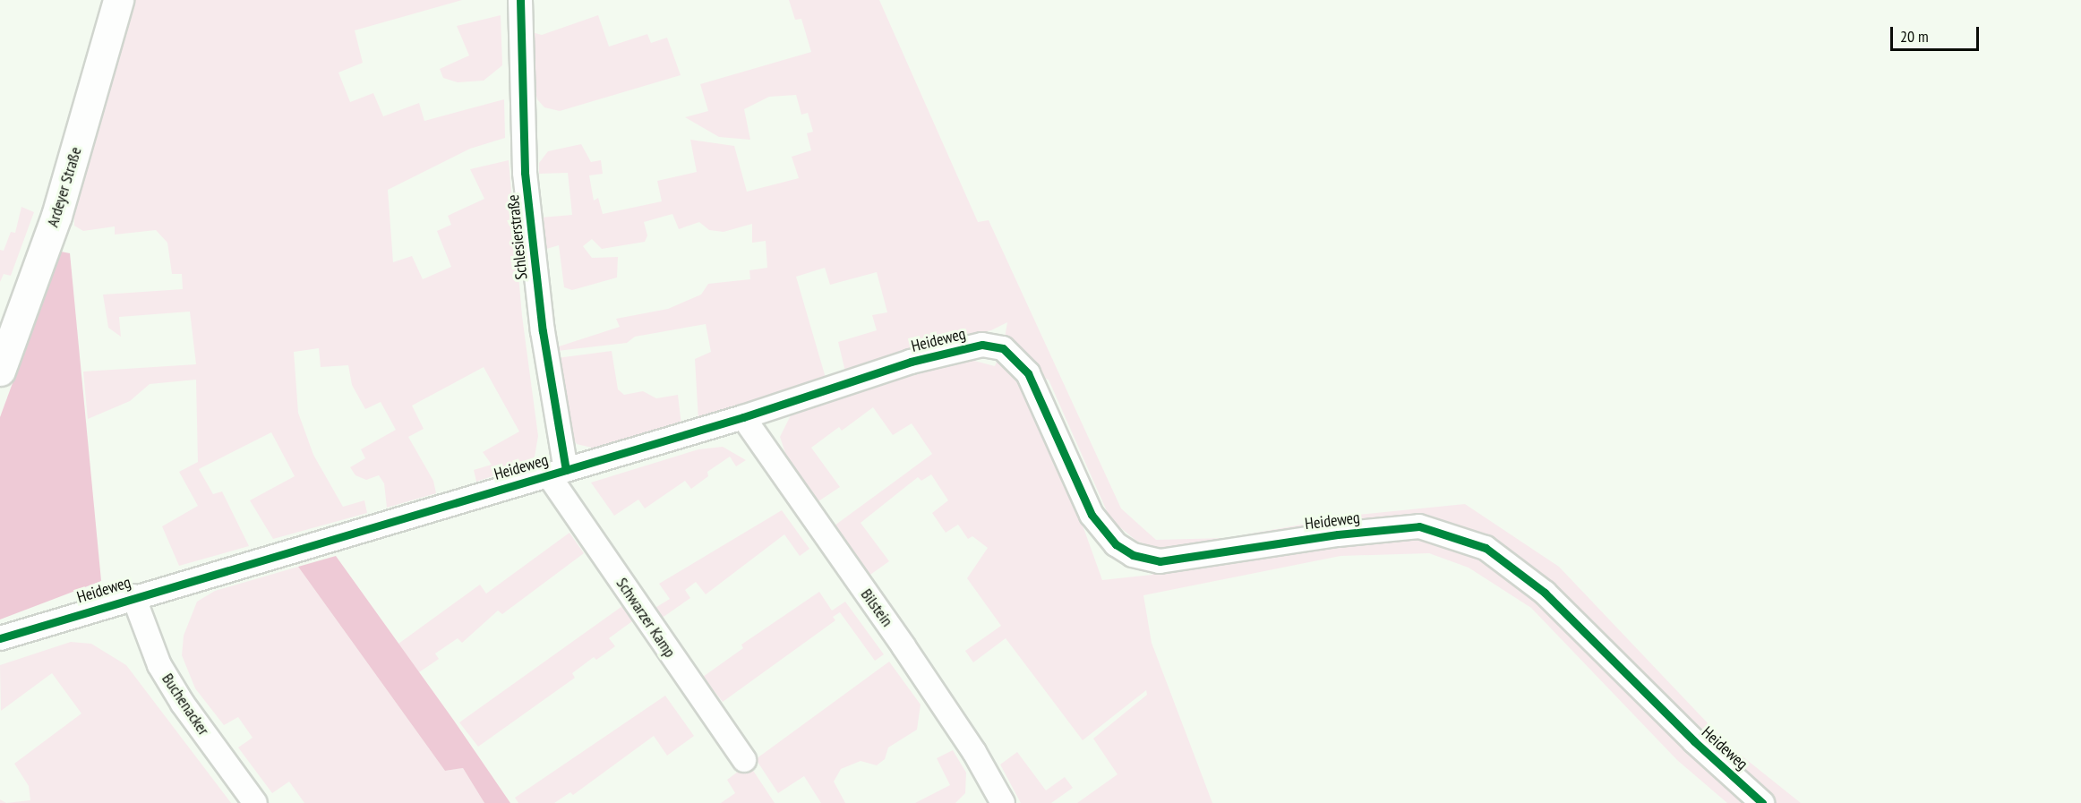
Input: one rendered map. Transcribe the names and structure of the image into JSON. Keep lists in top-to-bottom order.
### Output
{
  "streets": {
    "main road": ["Ardeyer Straße"],
    "street": [
      "Schlesierstraße",
      "Heideweg",
      "Bilstein",
      "Schwarzer Kamp",
      "Buchenacker"
    ]
  },
  "crossings": [
    ["Schlesierstraße", "Heideweg"],
    ["Schlesierstraße", "Schwarzer Kamp"],
    ["Heideweg", "Bilstein"],
    ["Heideweg", "Schwarzer Kamp"],
    ["Heideweg", "Buchenacker"]
  ],
  "scale_bar": "20 m"
}
